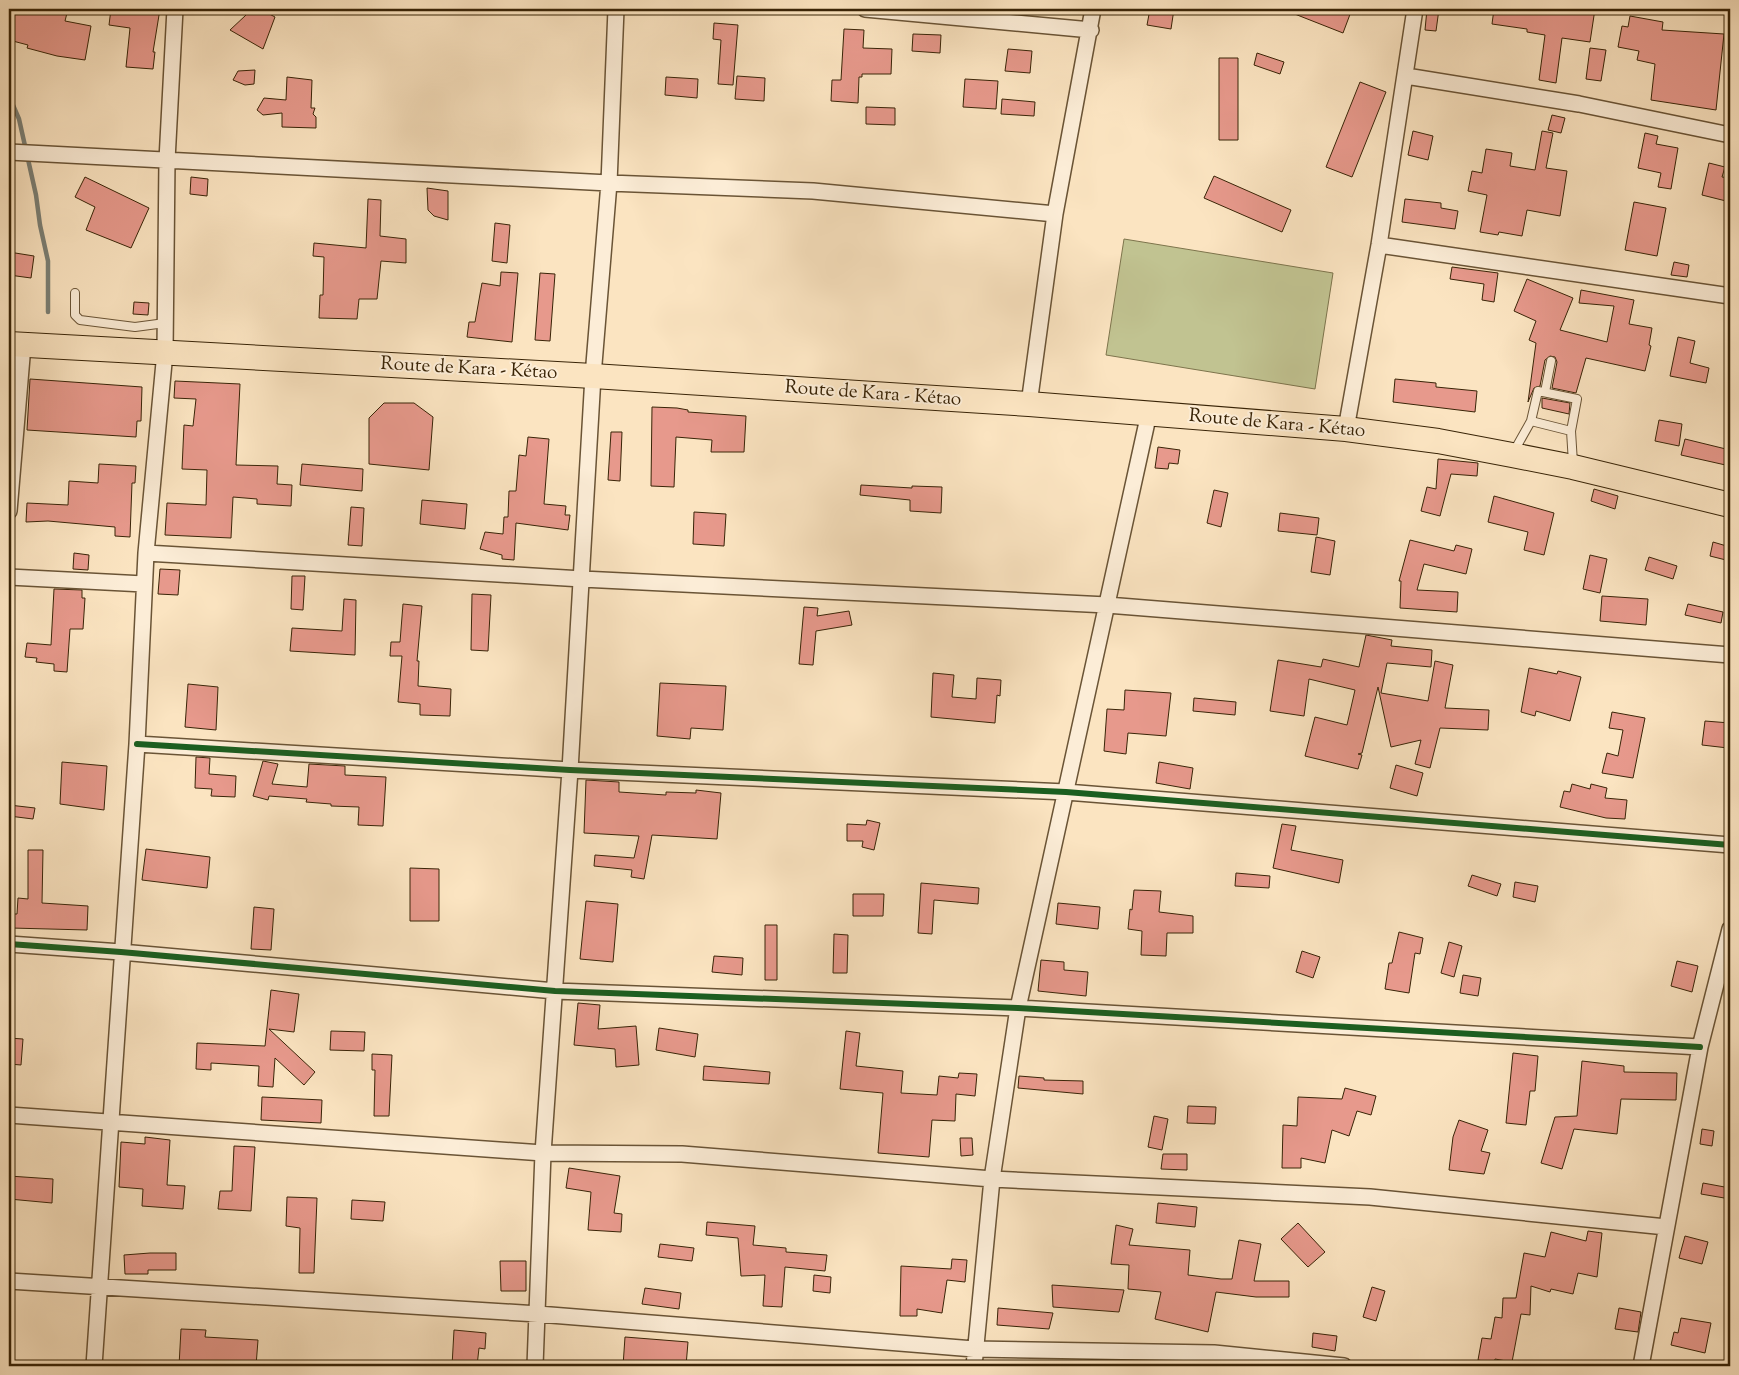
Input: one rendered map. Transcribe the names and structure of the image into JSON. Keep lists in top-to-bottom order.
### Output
{
  "streets": {
    "main road": ["Route de Kara - Kétao"]
  }
}
